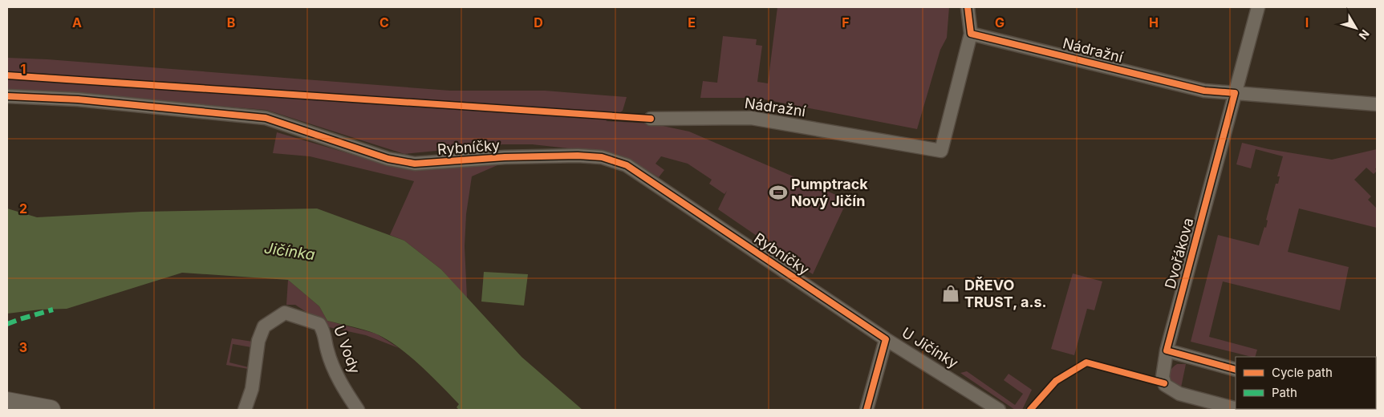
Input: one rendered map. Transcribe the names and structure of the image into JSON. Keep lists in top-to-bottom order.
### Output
{
  "streets": {
    "street": [
      "Nádražní",
      "Rybníčky",
      "Dvořákova",
      "U Jičínky",
      "U Vody"
    ]
  },
  "crossings": [
    ["Nádražní", "Dvořákova"],
    ["Rybníčky", "U Jičínky"]
  ],
  "water": ["Jičínka"],
  "places": {
    "sports": ["Pumptrack Nový Jičín"],
    "shop": ["DŘEVO TRUST, a.s."]
  },
  "legend": ["Cycle path", "Path"],
  "north": "bottom right",
  "grid": {
    "columns": [
      "A",
      "B",
      "C",
      "D",
      "E",
      "F",
      "G",
      "H",
      "I"
    ],
    "rows": ["1", "2", "3"]
  }
}
